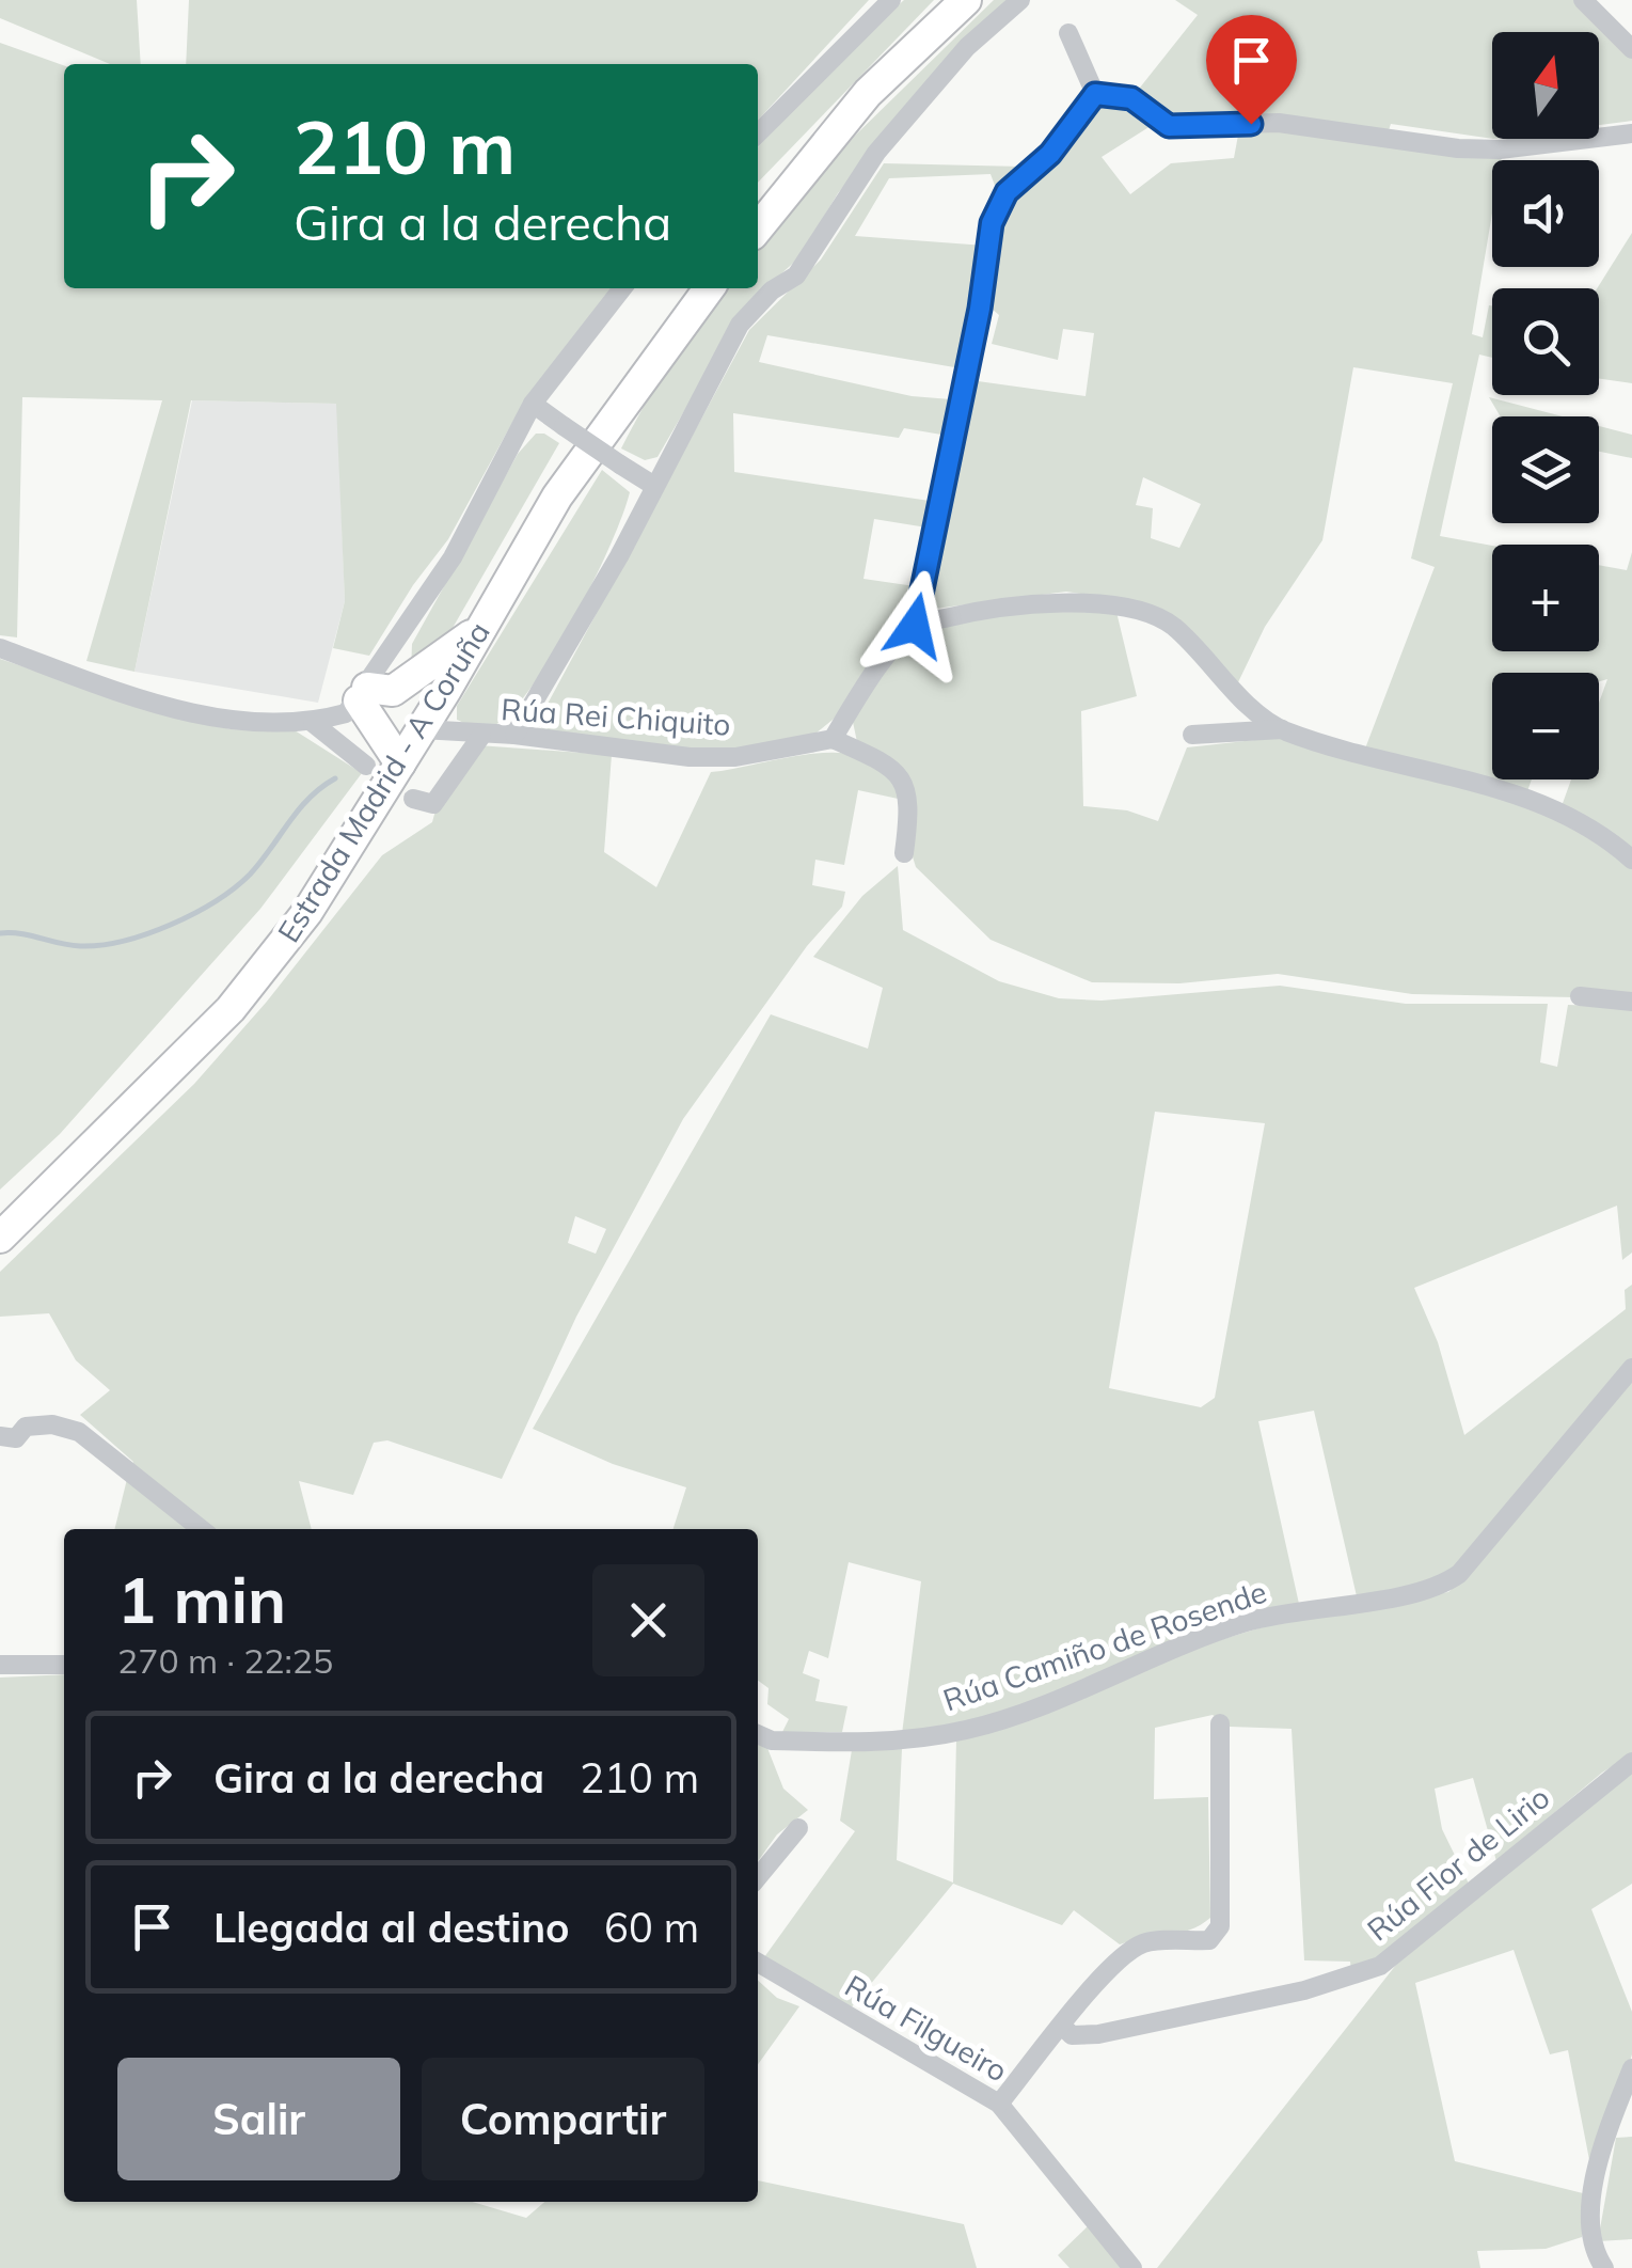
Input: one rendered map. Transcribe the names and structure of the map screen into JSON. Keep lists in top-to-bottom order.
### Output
{
  "streets": {
    "highway": ["Estrada Madrid - A Coruña"],
    "street": [
      "Rúa Rei Chiquito",
      "Rúa Camiño de Rosende",
      "Rúa Flor de Lirio",
      "Rúa Filgueiro"
    ]
  },
  "crossings": [
    ["Rúa Rei Chiquito", "Estrada Madrid - A Coruña"]
  ],
  "north": "top",
  "page": {
    "map_buttons": ["+", "−"],
    "turn": ["210 m", "Gira a la derecha"],
    "heading": ["1 min", "270 m · 22:25"],
    "list": [
      {
        "name": "Gira a la derecha",
        "value": "210 m"
      },
      {
        "name": "Llegada al destino",
        "value": "60 m"
      }
    ],
    "buttons": ["Salir", "Compartir"]
  }
}
